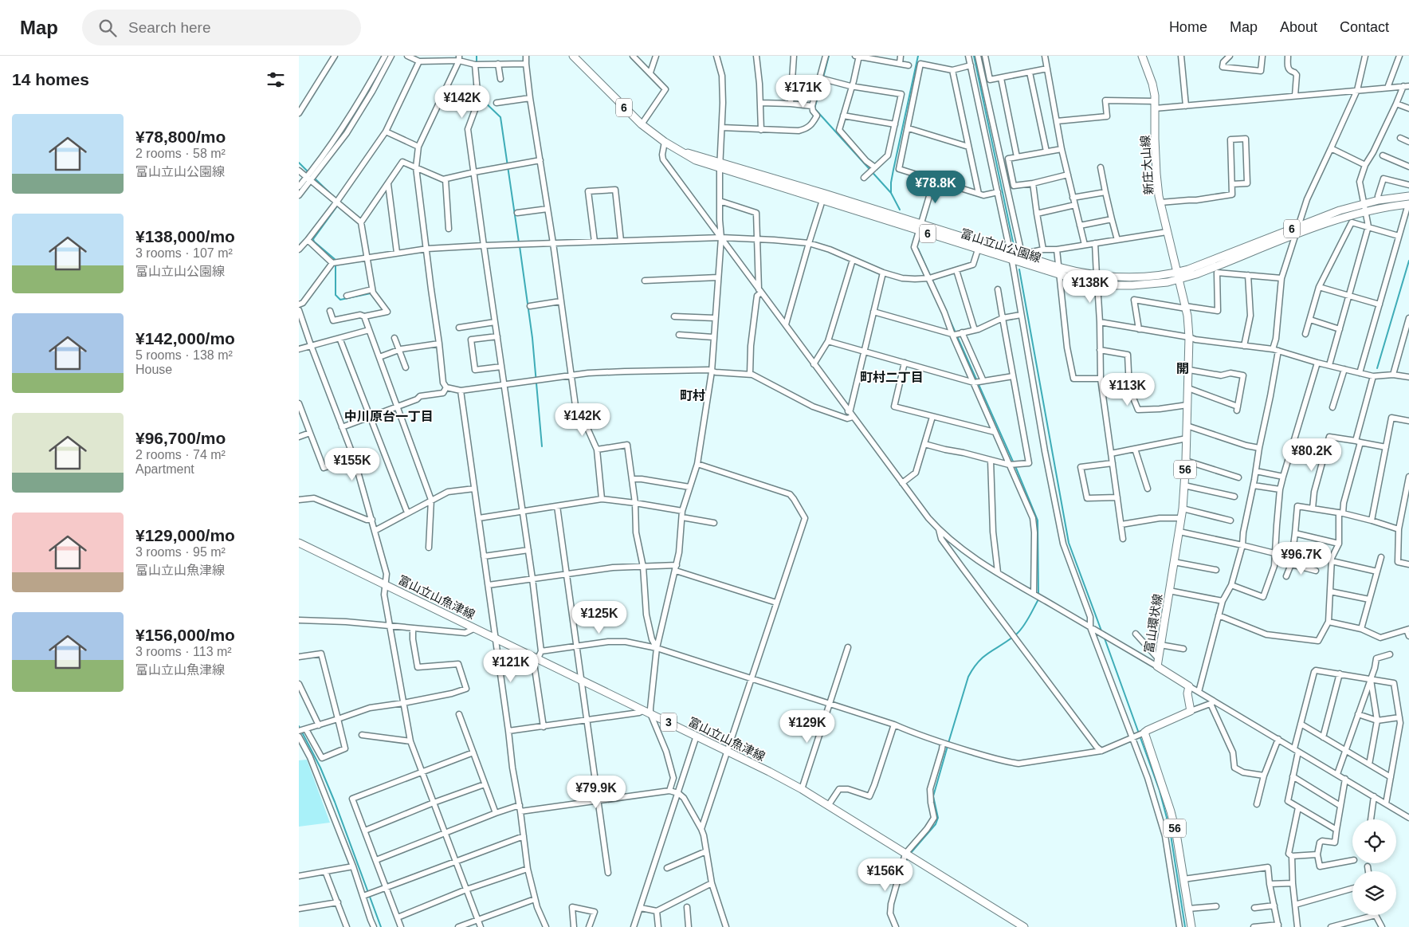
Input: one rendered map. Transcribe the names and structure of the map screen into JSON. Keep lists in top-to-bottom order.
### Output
{
  "streets": {
    "main road": [
      "6",
      "新庄大山線",
      "富山立山公園線",
      "56",
      "富山立山魚津線",
      "富山環状線",
      "3"
    ]
  },
  "crossings": [
    ["新庄大山線", "富山立山公園線"],
    ["新庄大山線", "富山環状線"],
    ["富山立山公園線", "富山環状線"]
  ],
  "districts": [
    "開",
    "町村二丁目",
    "町村",
    "中川原台一丁目"
  ],
  "page": {
    "header": "Map",
    "search": "Search here",
    "nav": [
      "Home",
      "Map",
      "About",
      "Contact"
    ],
    "heading": "14 homes",
    "price": [
      "¥171K",
      "¥142K",
      "¥78.8K",
      "¥138K",
      "¥113K",
      "¥142K",
      "¥80.2K",
      "¥155K",
      "¥96.7K",
      "¥125K",
      "¥121K",
      "¥129K",
      "¥79.9K",
      "¥156K"
    ],
    "list": [
      {
        "name": "¥78,800/mo",
        "note": "2 rooms · 58 m² · 富山立山公園線"
      },
      {
        "name": "¥138,000/mo",
        "note": "3 rooms · 107 m² · 富山立山公園線"
      },
      {
        "name": "¥142,000/mo",
        "note": "5 rooms · 138 m² · House"
      },
      {
        "name": "¥96,700/mo",
        "note": "2 rooms · 74 m² · Apartment"
      },
      {
        "name": "¥129,000/mo",
        "note": "3 rooms · 95 m² · 富山立山魚津線"
      },
      {
        "name": "¥156,000/mo",
        "note": "3 rooms · 113 m² · 富山立山魚津線"
      }
    ]
  }
}
